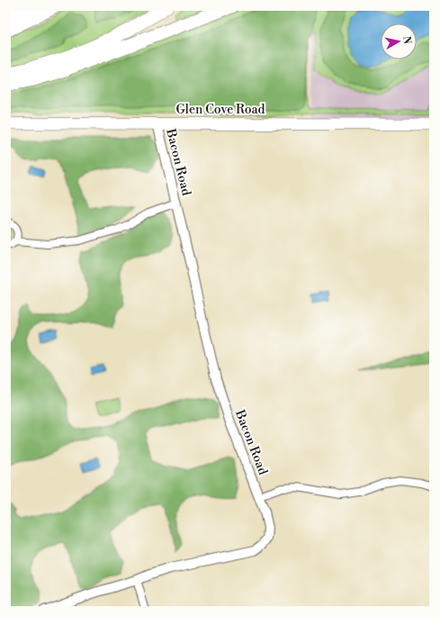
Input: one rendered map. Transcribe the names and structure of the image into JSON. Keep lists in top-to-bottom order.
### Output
{
  "streets": {
    "main road": ["Glen Cove Road"],
    "street": ["Bacon Road"]
  },
  "crossings": [
    ["Glen Cove Road", "Bacon Road"]
  ],
  "north": "right"
}
